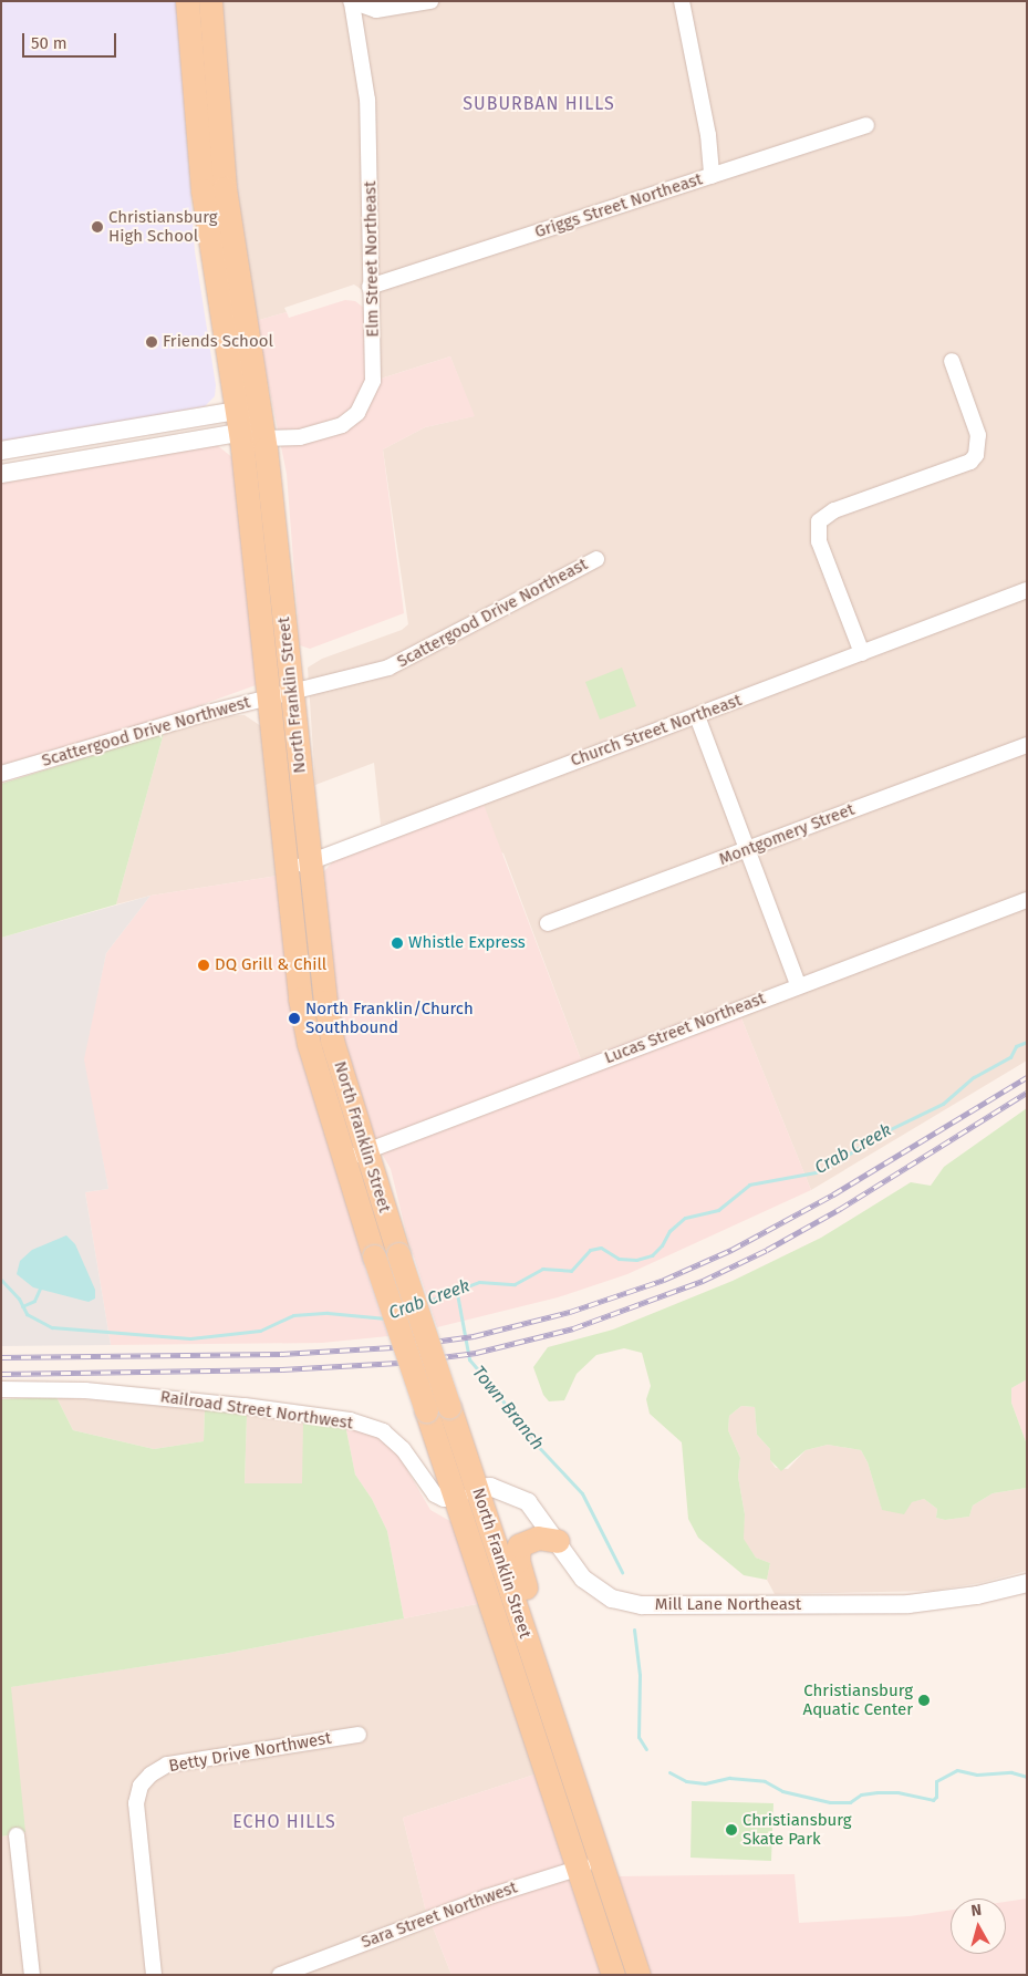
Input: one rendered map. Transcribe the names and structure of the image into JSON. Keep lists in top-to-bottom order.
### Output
{
  "streets": {
    "main road": ["North Franklin Street"],
    "street": [
      "Griggs Street Northeast",
      "Elm Street Northeast",
      "Scattergood Drive Northeast",
      "Church Street Northeast",
      "Scattergood Drive Northwest",
      "Montgomery Street",
      "Lucas Street Northeast",
      "Railroad Street Northwest",
      "Mill Lane Northeast",
      "Betty Drive Northwest",
      "Sara Street Northwest"
    ]
  },
  "crossings": [
    ["Griggs Street Northeast", "Elm Street Northeast"],
    ["Elm Street Northeast", "North Franklin Street"],
    ["Scattergood Drive Northeast", "North Franklin Street"],
    ["Scattergood Drive Northeast", "Scattergood Drive Northwest"],
    ["North Franklin Street", "Church Street Northeast"],
    ["North Franklin Street", "Scattergood Drive Northwest"],
    ["North Franklin Street", "Lucas Street Northeast"],
    ["North Franklin Street", "Railroad Street Northwest"],
    ["North Franklin Street", "Mill Lane Northeast"],
    ["North Franklin Street", "Sara Street Northwest"],
    ["Railroad Street Northwest", "Mill Lane Northeast"]
  ],
  "districts": ["SUBURBAN HILLS", "ECHO HILLS"],
  "water": ["Crab Creek", "Town Branch"],
  "places": [
    "Christiansburg High School",
    "Friends School",
    "Whistle Express",
    "DQ Grill & Chill",
    "North Franklin/Church Southbound",
    "Christiansburg Aquatic Center",
    "Christiansburg Skate Park"
  ],
  "scale_bar": "50 m",
  "north": "top"
}
